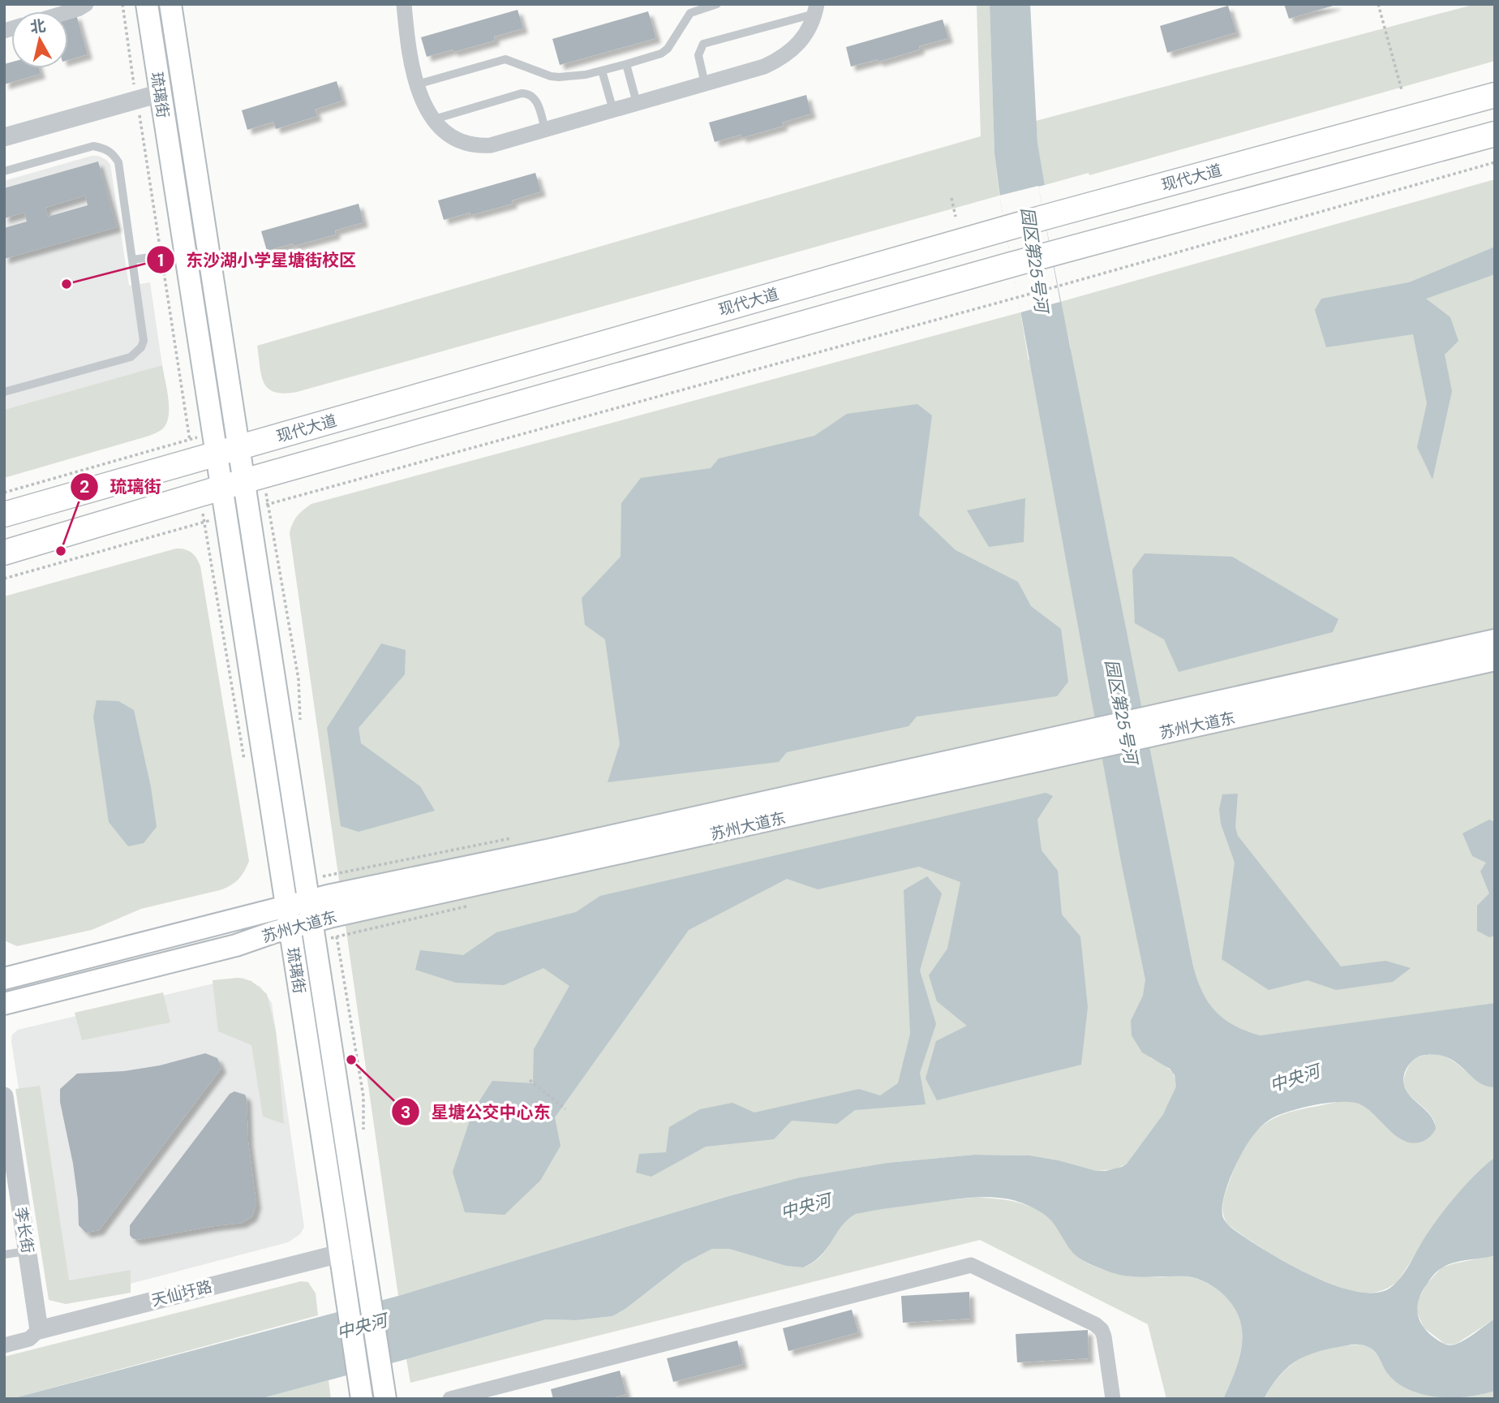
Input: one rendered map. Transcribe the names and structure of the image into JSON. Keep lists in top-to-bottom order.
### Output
{
  "streets": {
    "main road": ["琉璃街", "现代大道", "苏州大道东"],
    "street": ["李长街", "天仙圩路"]
  },
  "crossings": [
    ["琉璃街", "现代大道"],
    ["琉璃街", "苏州大道东"],
    ["琉璃街", "天仙圩路"],
    ["李长街", "天仙圩路"]
  ],
  "water": ["园区第25号河", "中央河"],
  "places": ["东沙湖小学星塘街校区", "琉璃街", "星塘公交中心东"],
  "north": "top"
}
